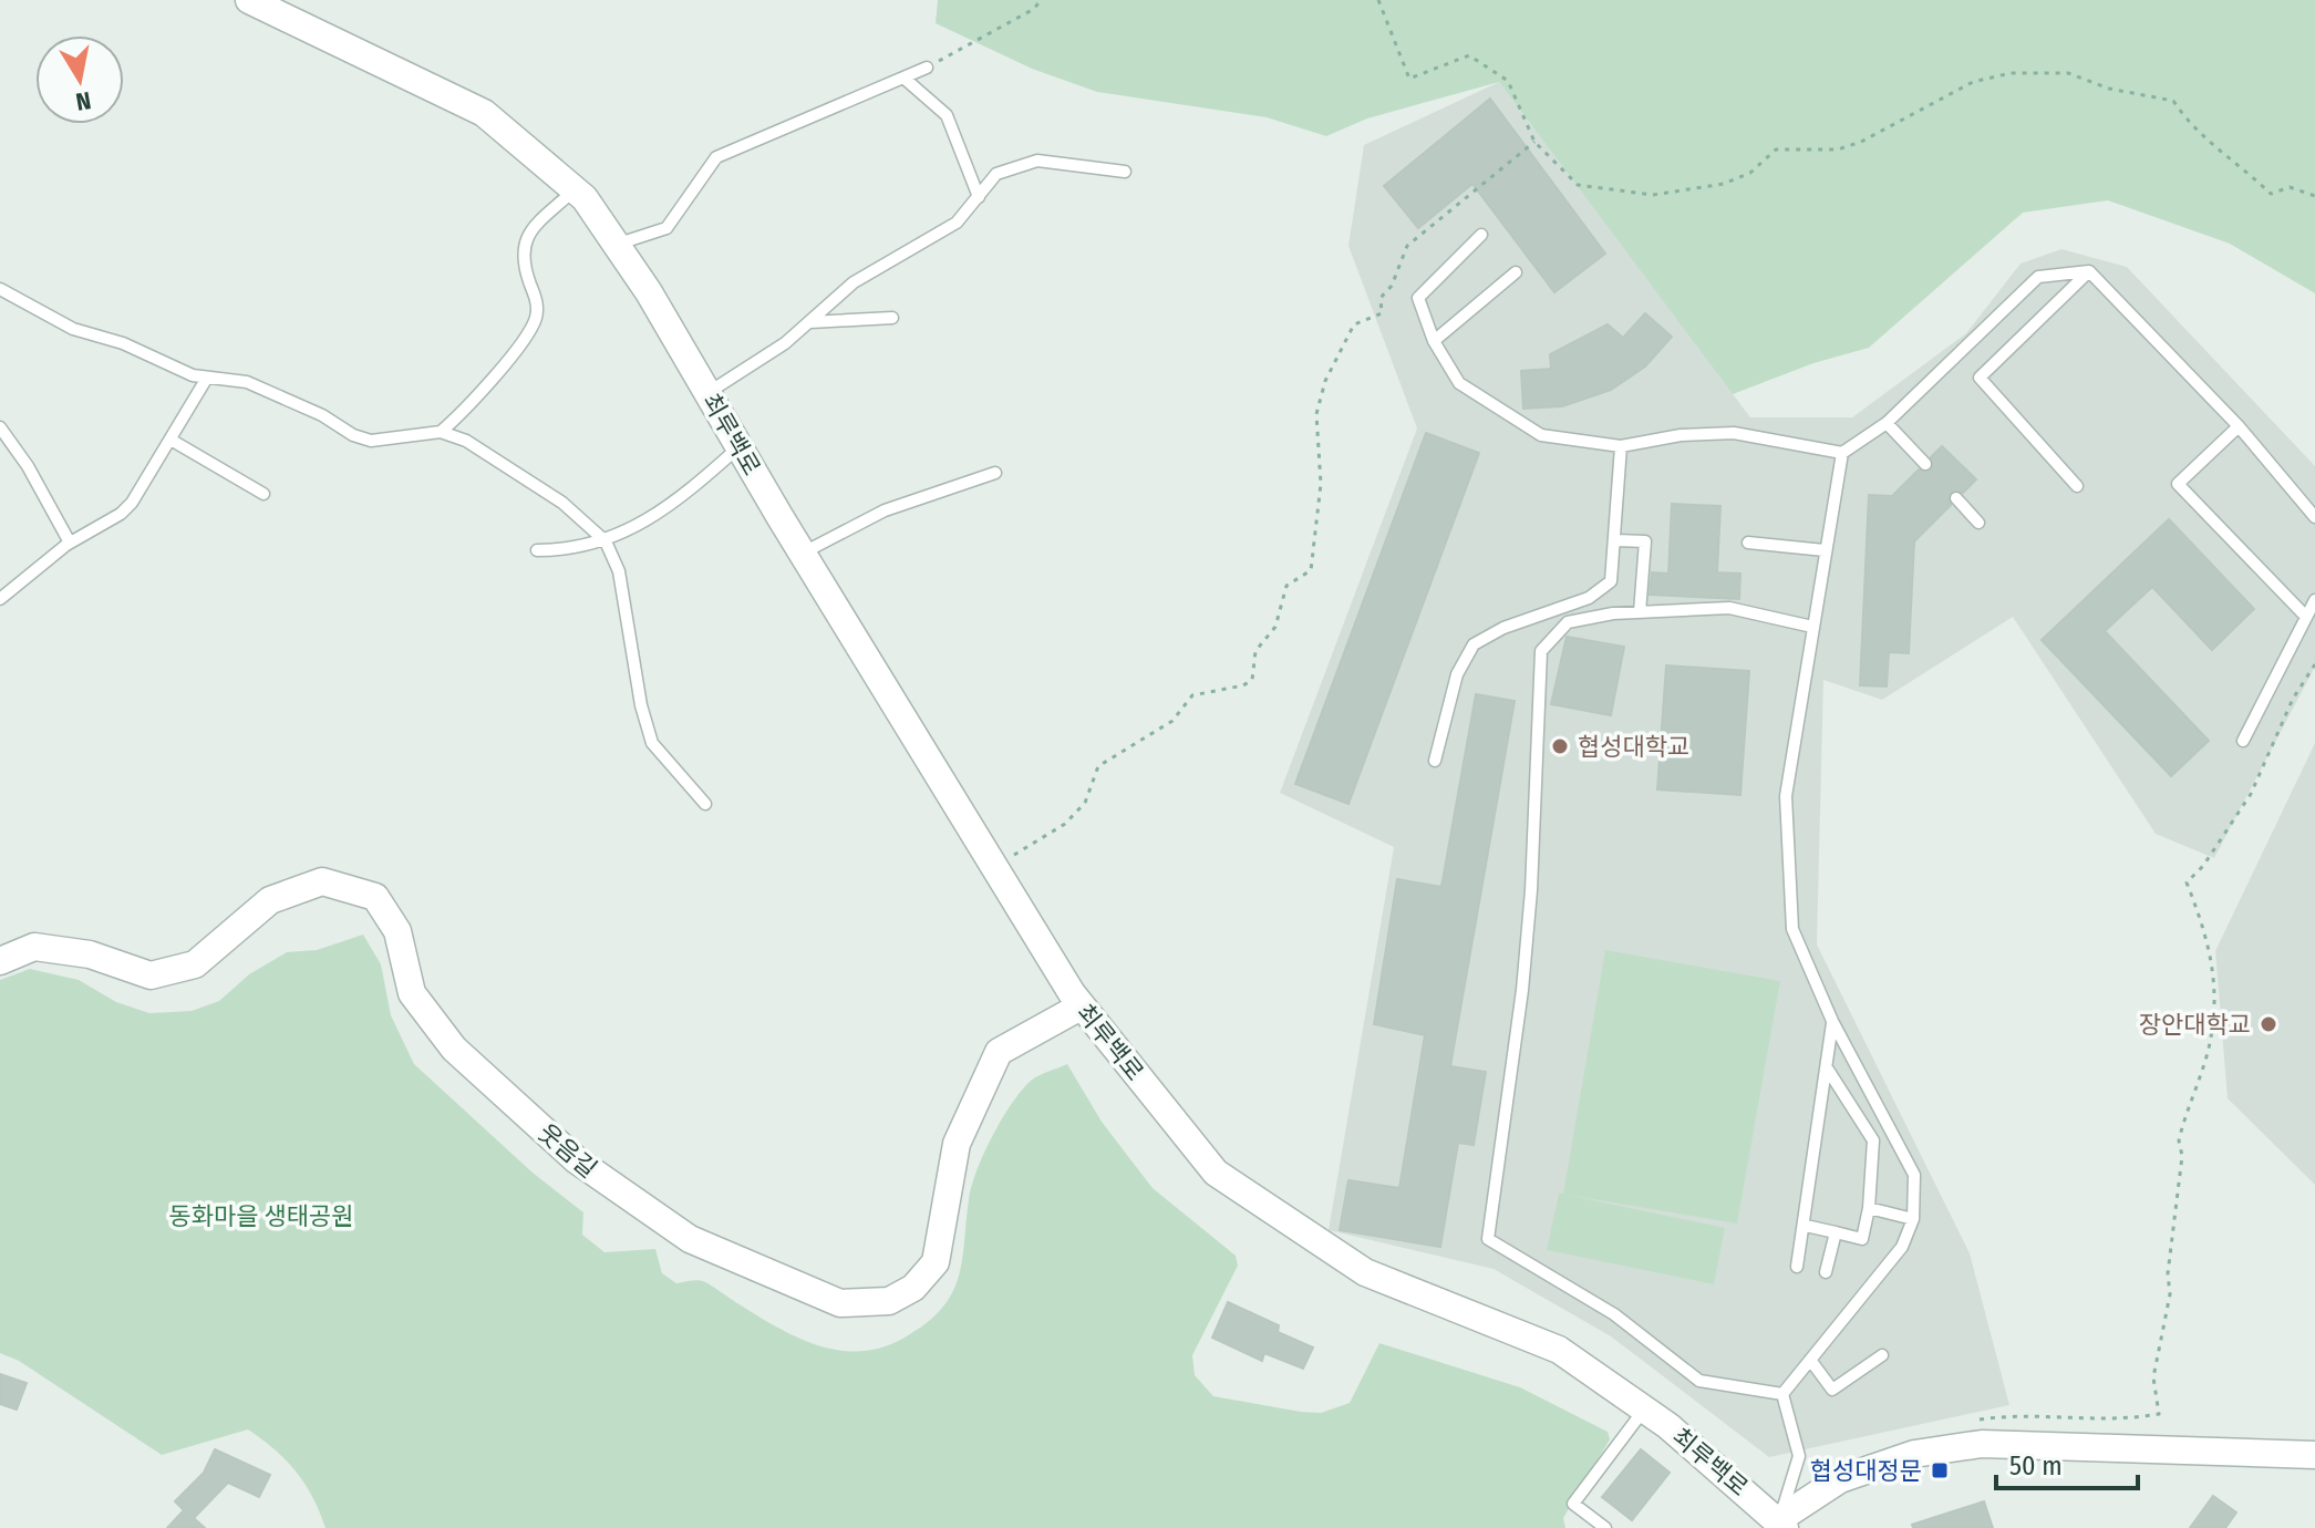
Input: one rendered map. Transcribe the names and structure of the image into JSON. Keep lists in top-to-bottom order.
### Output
{
  "streets": {
    "street": ["최루백로", "웃음길"]
  },
  "crossings": [
    ["최루백로", "웃음길"]
  ],
  "parks": ["동화마을 생태공원"],
  "places": {
    "other": ["협성대학교", "장안대학교"],
    "transit": ["협성대정문"]
  },
  "scale_bar": "50 m",
  "north": "bottom"
}
